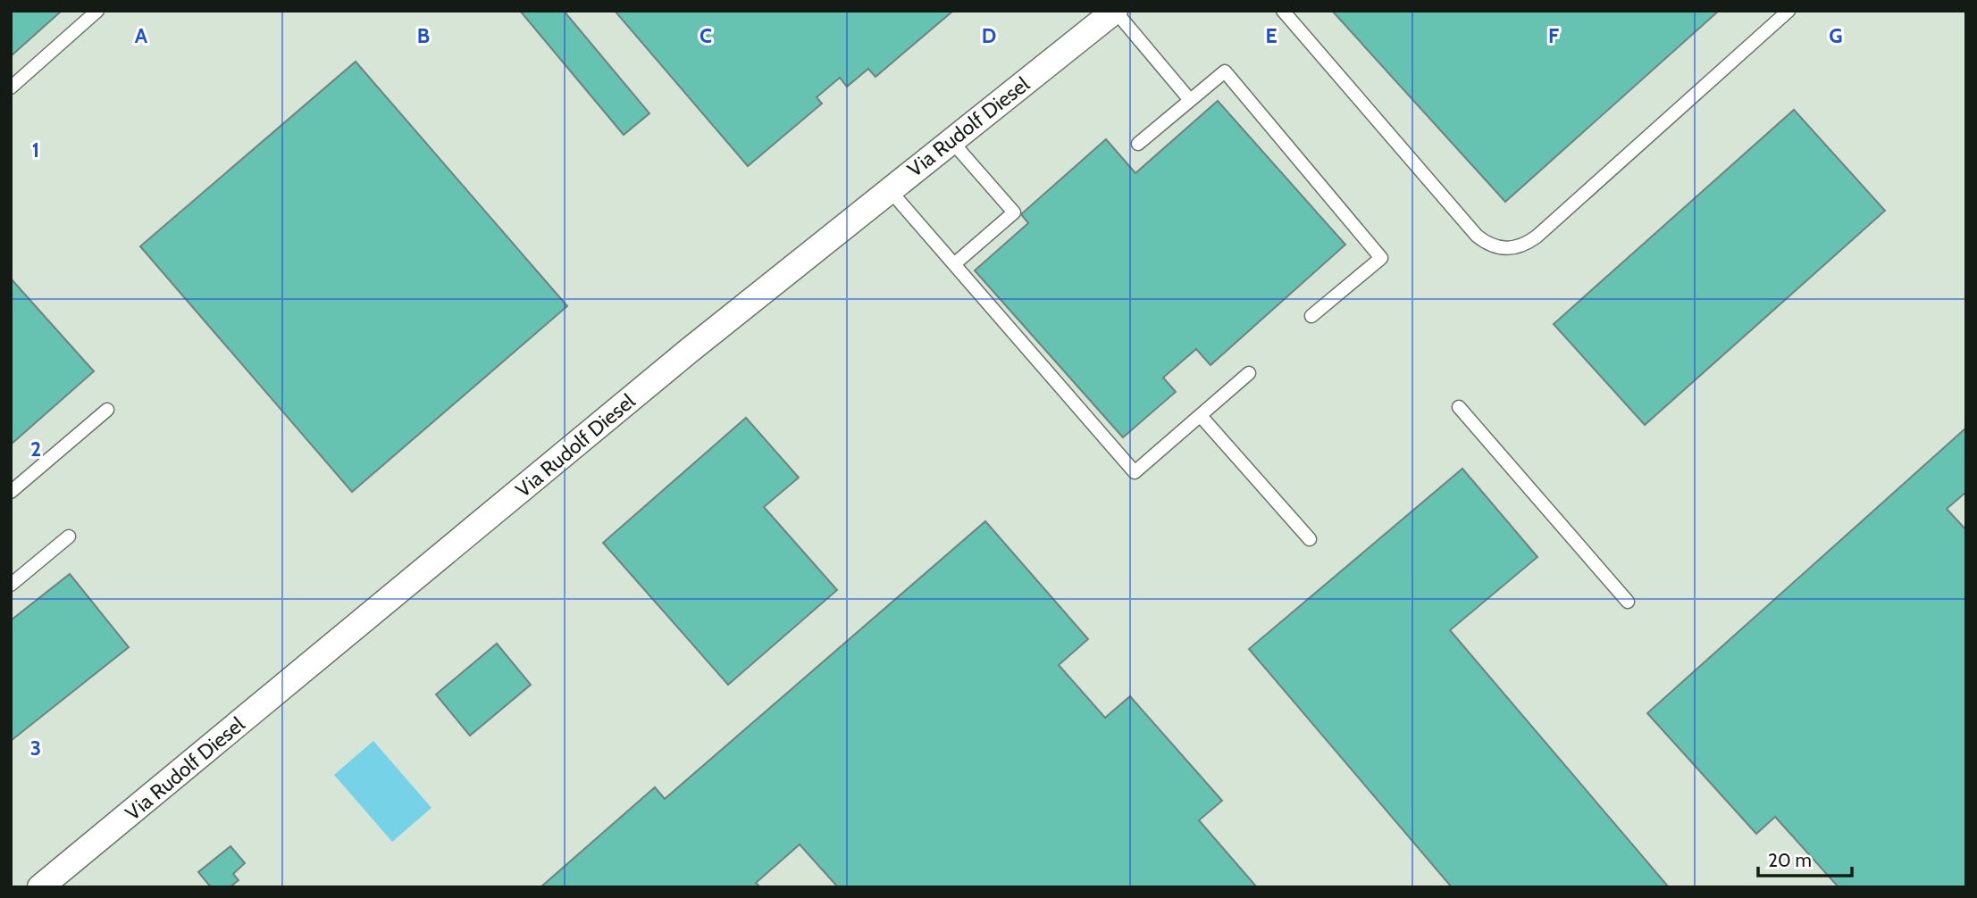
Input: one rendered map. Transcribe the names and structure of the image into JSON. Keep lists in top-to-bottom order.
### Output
{
  "streets": {
    "street": ["Via Rudolf Diesel"]
  },
  "scale_bar": "20 m",
  "grid": {
    "columns": [
      "A",
      "B",
      "C",
      "D",
      "E",
      "F",
      "G"
    ],
    "rows": ["1", "2", "3"]
  }
}
